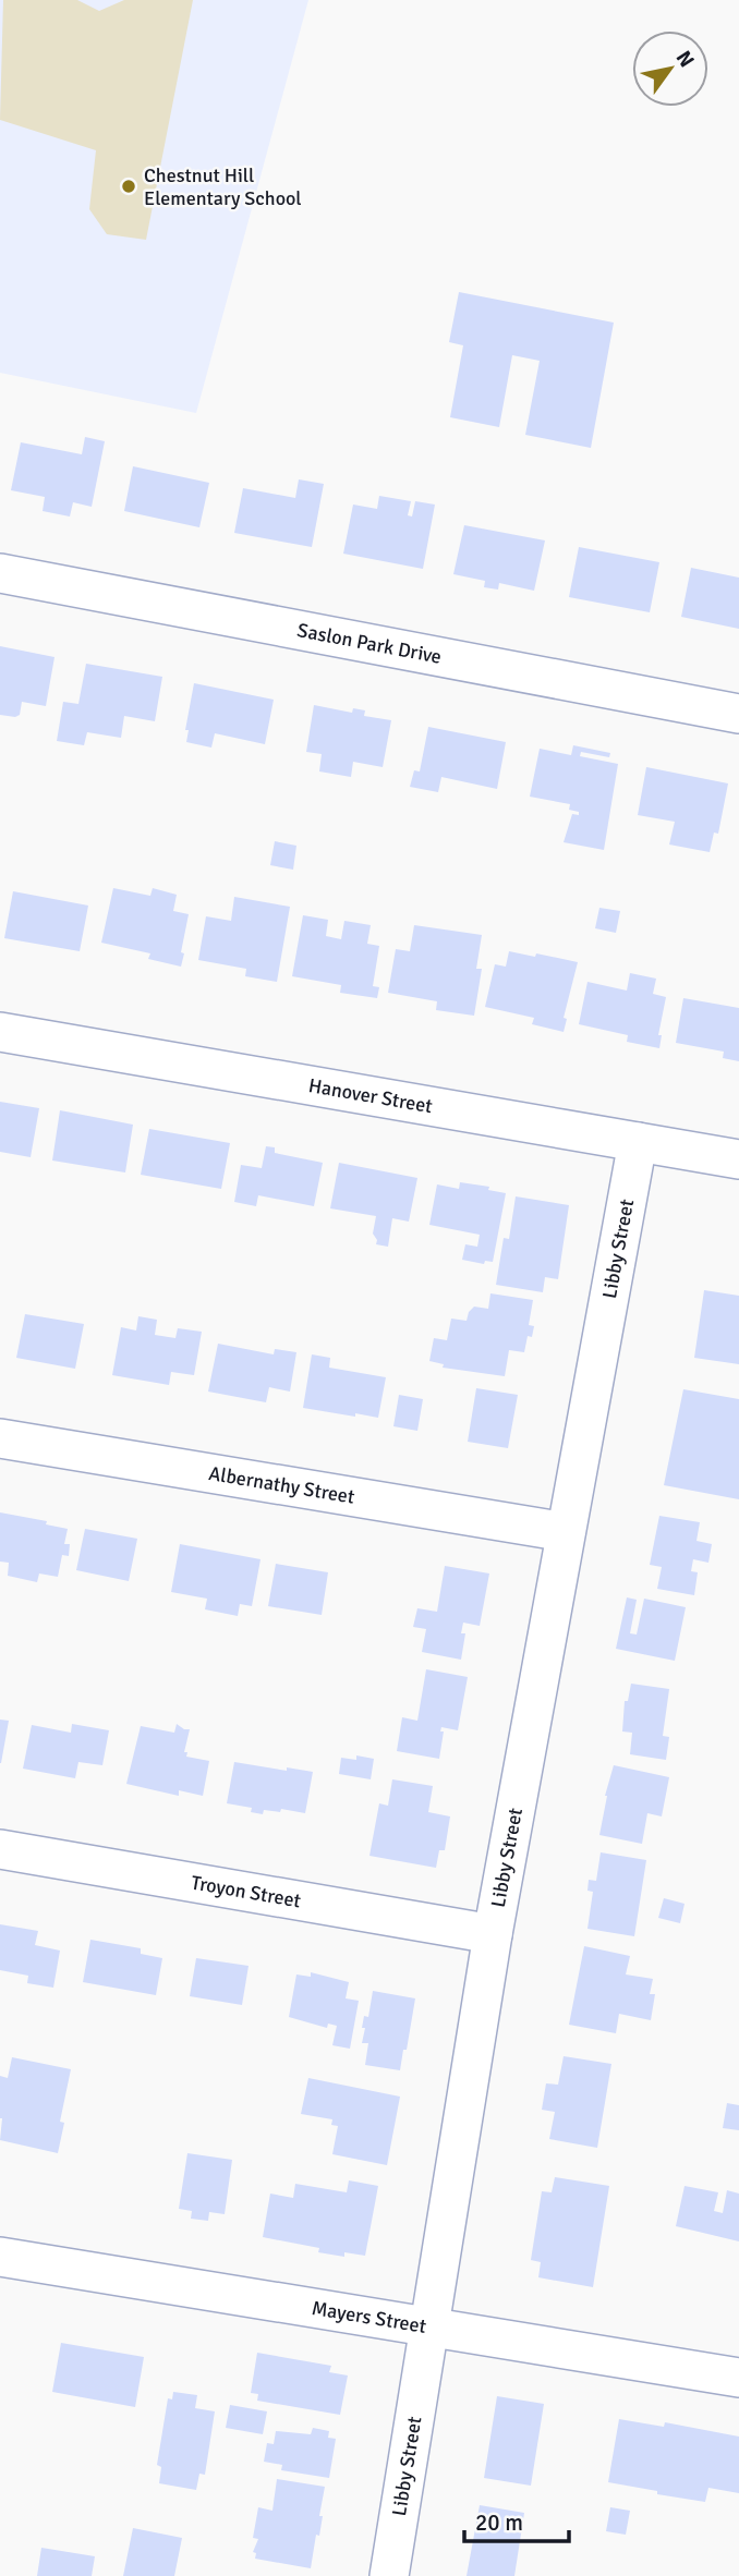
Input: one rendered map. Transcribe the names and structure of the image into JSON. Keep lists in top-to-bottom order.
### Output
{
  "streets": {
    "street": [
      "Saslon Park Drive",
      "Hanover Street",
      "Libby Street",
      "Albernathy Street",
      "Troyon Street",
      "Mayers Street"
    ]
  },
  "crossings": [
    ["Hanover Street", "Libby Street"],
    ["Libby Street", "Albernathy Street"],
    ["Libby Street", "Troyon Street"],
    ["Libby Street", "Mayers Street"]
  ],
  "places": ["Chestnut Hill Elementary School"],
  "scale_bar": "20 m",
  "north": "top right"
}
